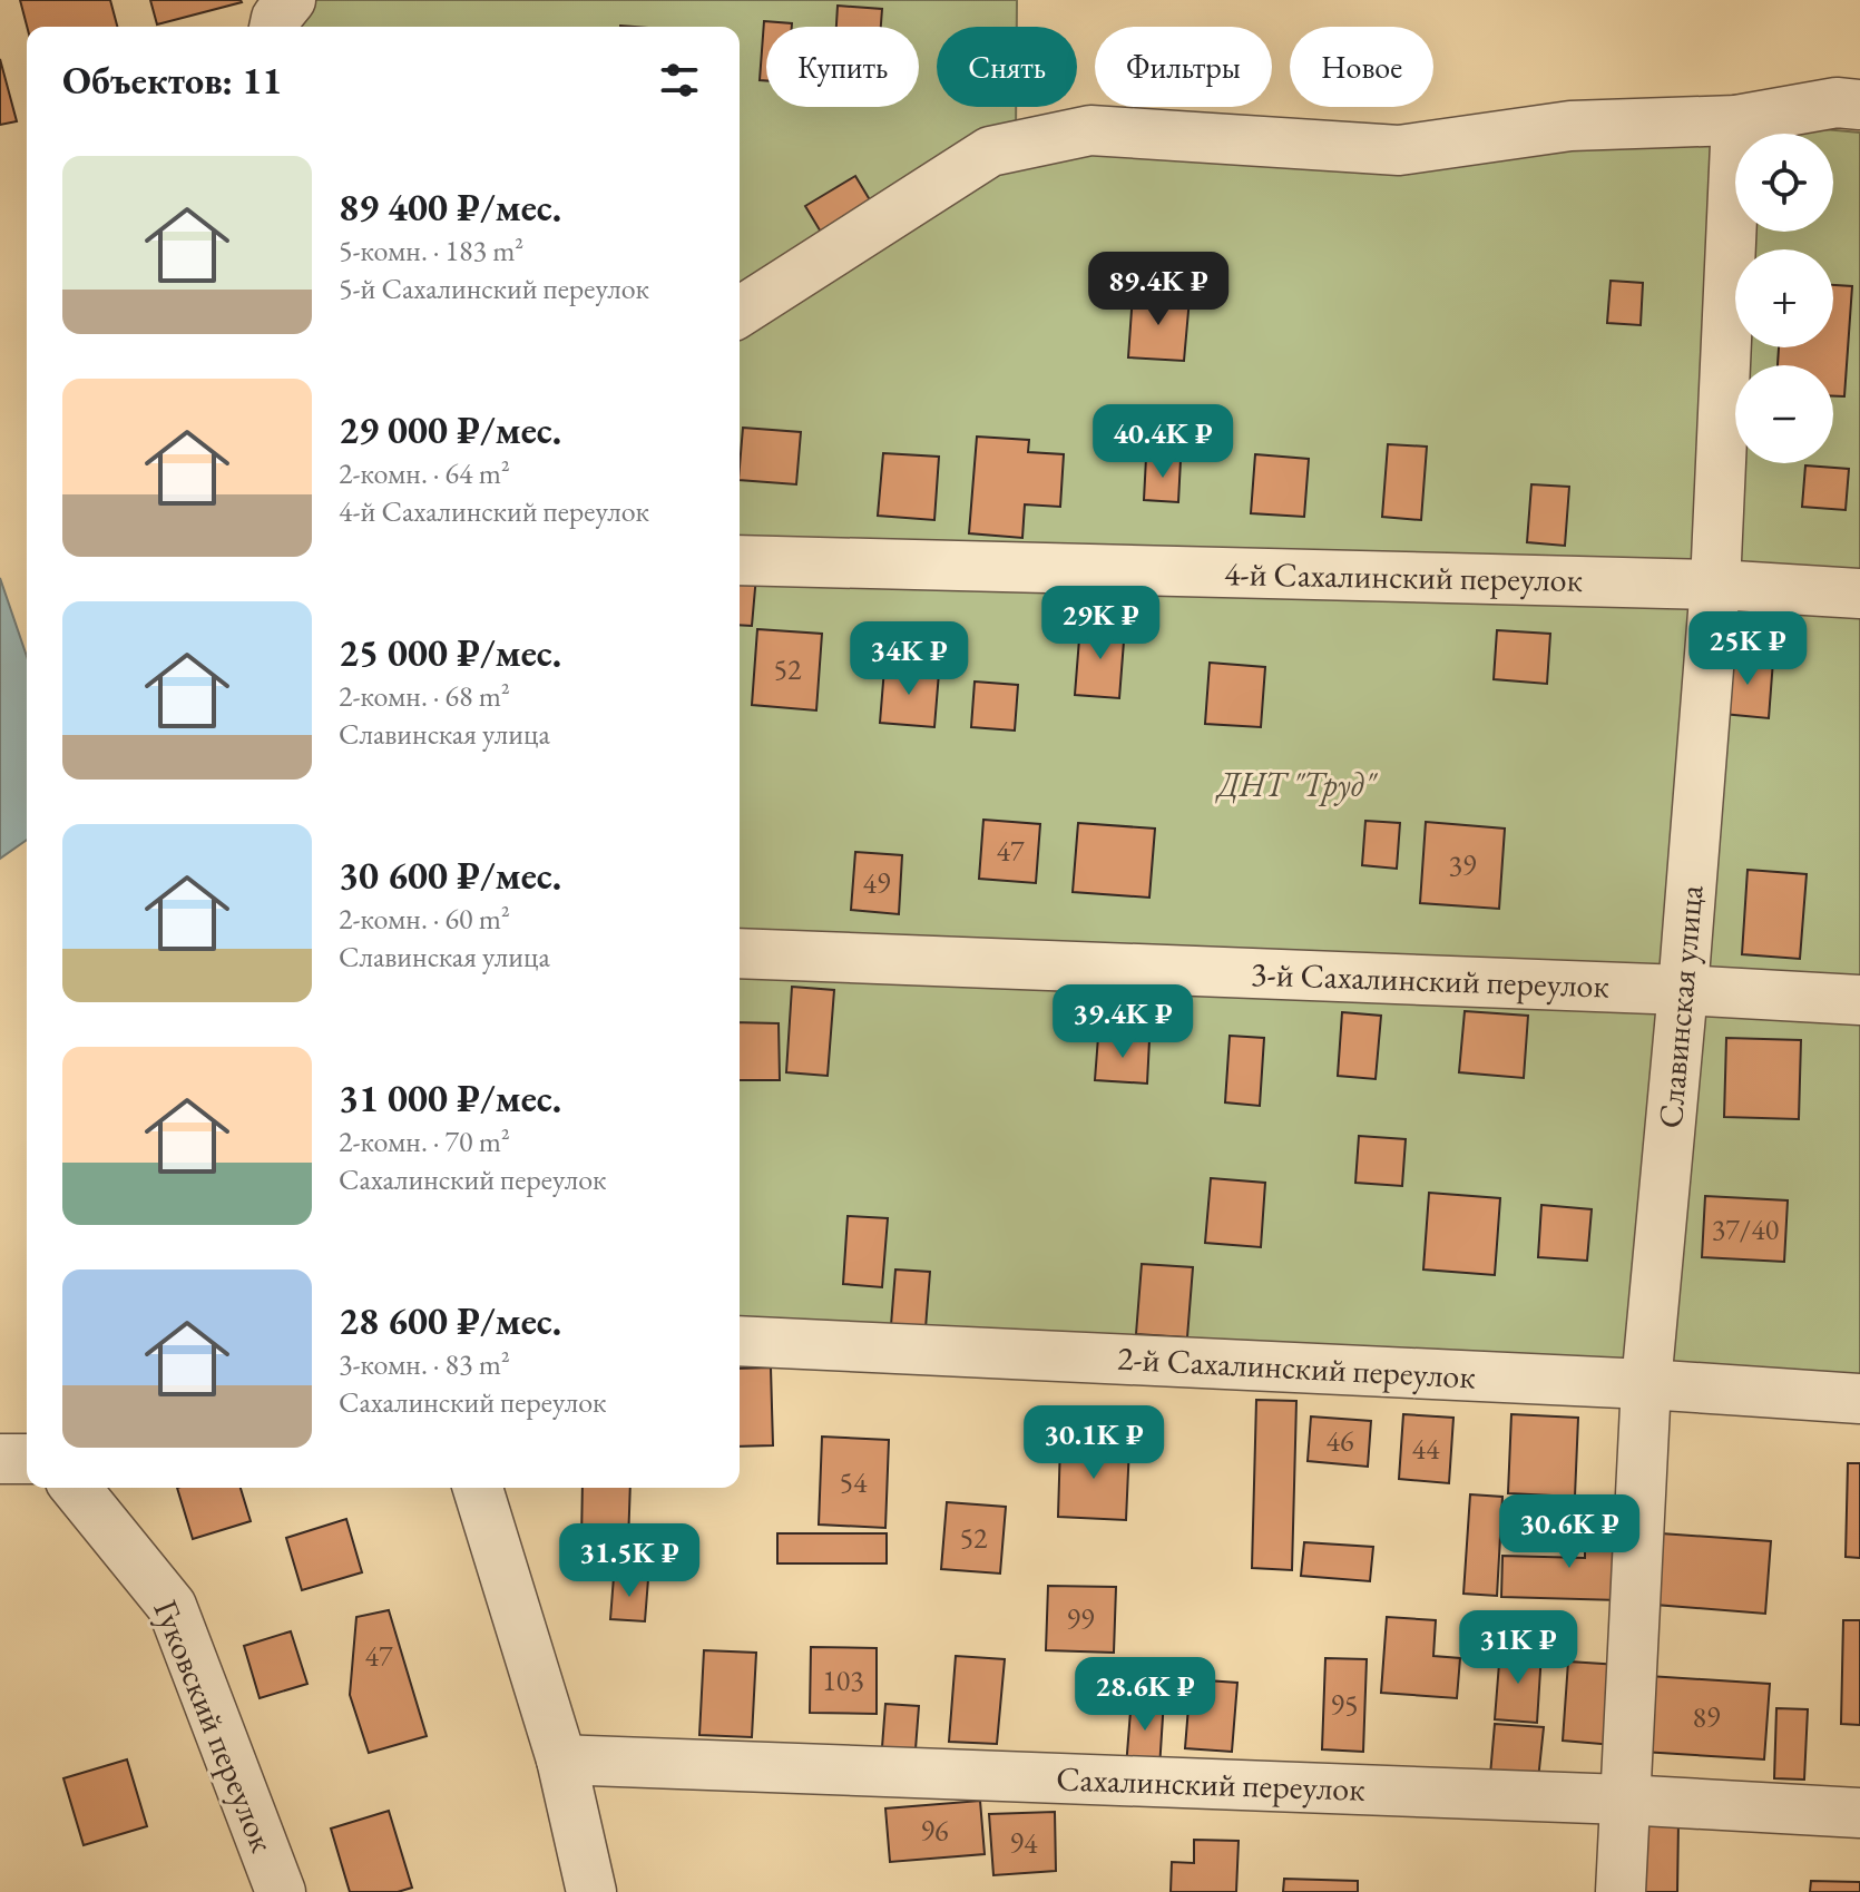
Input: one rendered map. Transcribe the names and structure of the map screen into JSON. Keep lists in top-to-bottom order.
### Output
{
  "streets": {
    "street": [
      "4-й Сахалинский переулок",
      "3-й Сахалинский переулок",
      "Славинская улица",
      "2-й Сахалинский переулок",
      "Гуковский переулок",
      "Сахалинский переулок"
    ]
  },
  "crossings": [
    ["4-й Сахалинский переулок", "Славинская улица"],
    ["3-й Сахалинский переулок", "Славинская улица"],
    ["Славинская улица", "2-й Сахалинский переулок"],
    ["Славинская улица", "Сахалинский переулок"]
  ],
  "parks": ["ДНТ \"Труд\""],
  "house_numbers": [
    "52",
    "47",
    "39",
    "49",
    "37/40",
    "46",
    "44",
    "54",
    "52",
    "99",
    "47",
    "103",
    "95",
    "89",
    "96",
    "94"
  ],
  "page": {
    "chip": [
      "Купить",
      "Снять",
      "Фильтры",
      "Новое"
    ],
    "heading": "Объектов: 11",
    "map_buttons": ["+", "−"],
    "list": [
      {
        "name": "89 400 ₽/мес.",
        "note": "5-комн. · 183 m² · 5-й Сахалинский переулок"
      },
      {
        "name": "29 000 ₽/мес.",
        "note": "2-комн. · 64 m² · 4-й Сахалинский переулок"
      },
      {
        "name": "25 000 ₽/мес.",
        "note": "2-комн. · 68 m² · Славинская улица"
      },
      {
        "name": "30 600 ₽/мес.",
        "note": "2-комн. · 60 m² · Славинская улица"
      },
      {
        "name": "31 000 ₽/мес.",
        "note": "2-комн. · 70 m² · Сахалинский переулок"
      },
      {
        "name": "28 600 ₽/мес.",
        "note": "3-комн. · 83 m² · Сахалинский переулок"
      }
    ],
    "price": [
      "89.4K ₽",
      "40.4K ₽",
      "29K ₽",
      "25K ₽",
      "34K ₽",
      "39.4K ₽",
      "30.1K ₽",
      "30.6K ₽",
      "31.5K ₽",
      "31K ₽",
      "28.6K ₽"
    ]
  }
}
